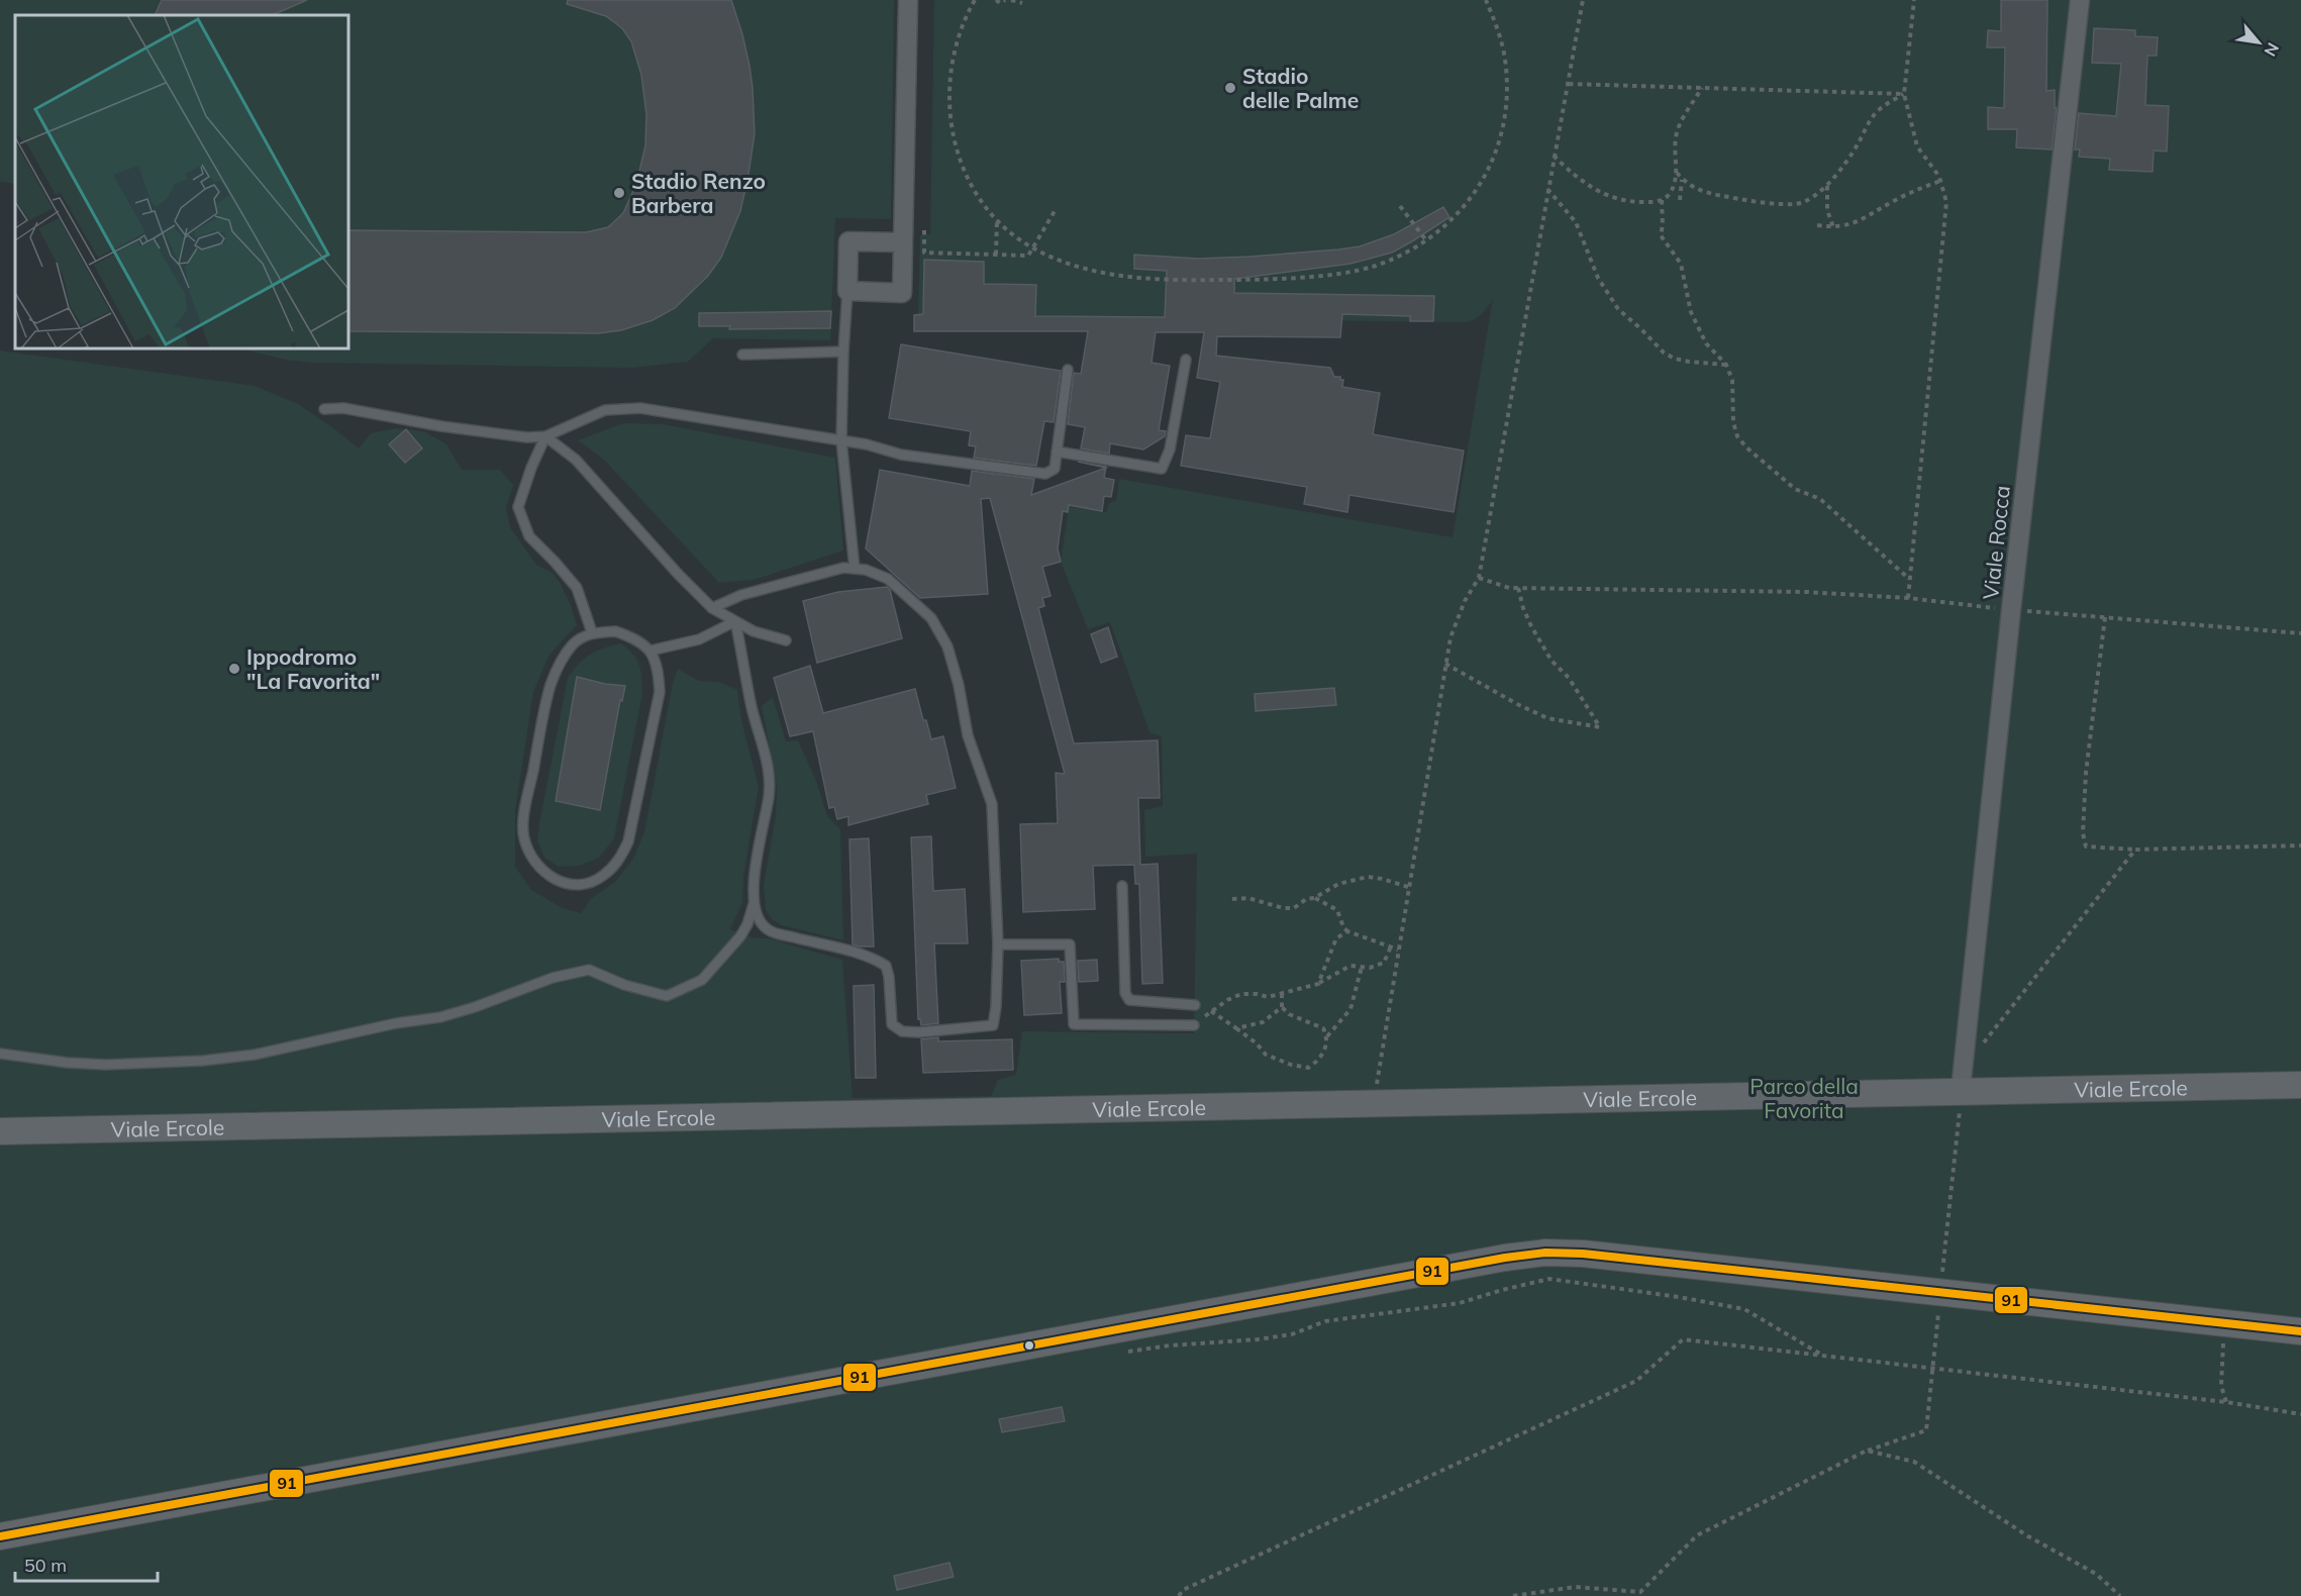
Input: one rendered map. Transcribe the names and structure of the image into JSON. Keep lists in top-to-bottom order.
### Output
{
  "streets": {
    "street": ["Viale Rocca", "Viale Ercole"]
  },
  "crossings": [
    ["Viale Rocca", "Viale Ercole"]
  ],
  "parks": ["Parco della Favorita"],
  "places": ["Stadio delle Palme", "Stadio Renzo Barbera", "Ippodromo \"La Favorita\""],
  "lines": ["transit line 91"],
  "scale_bar": "50 m",
  "north": "bottom right"
}
